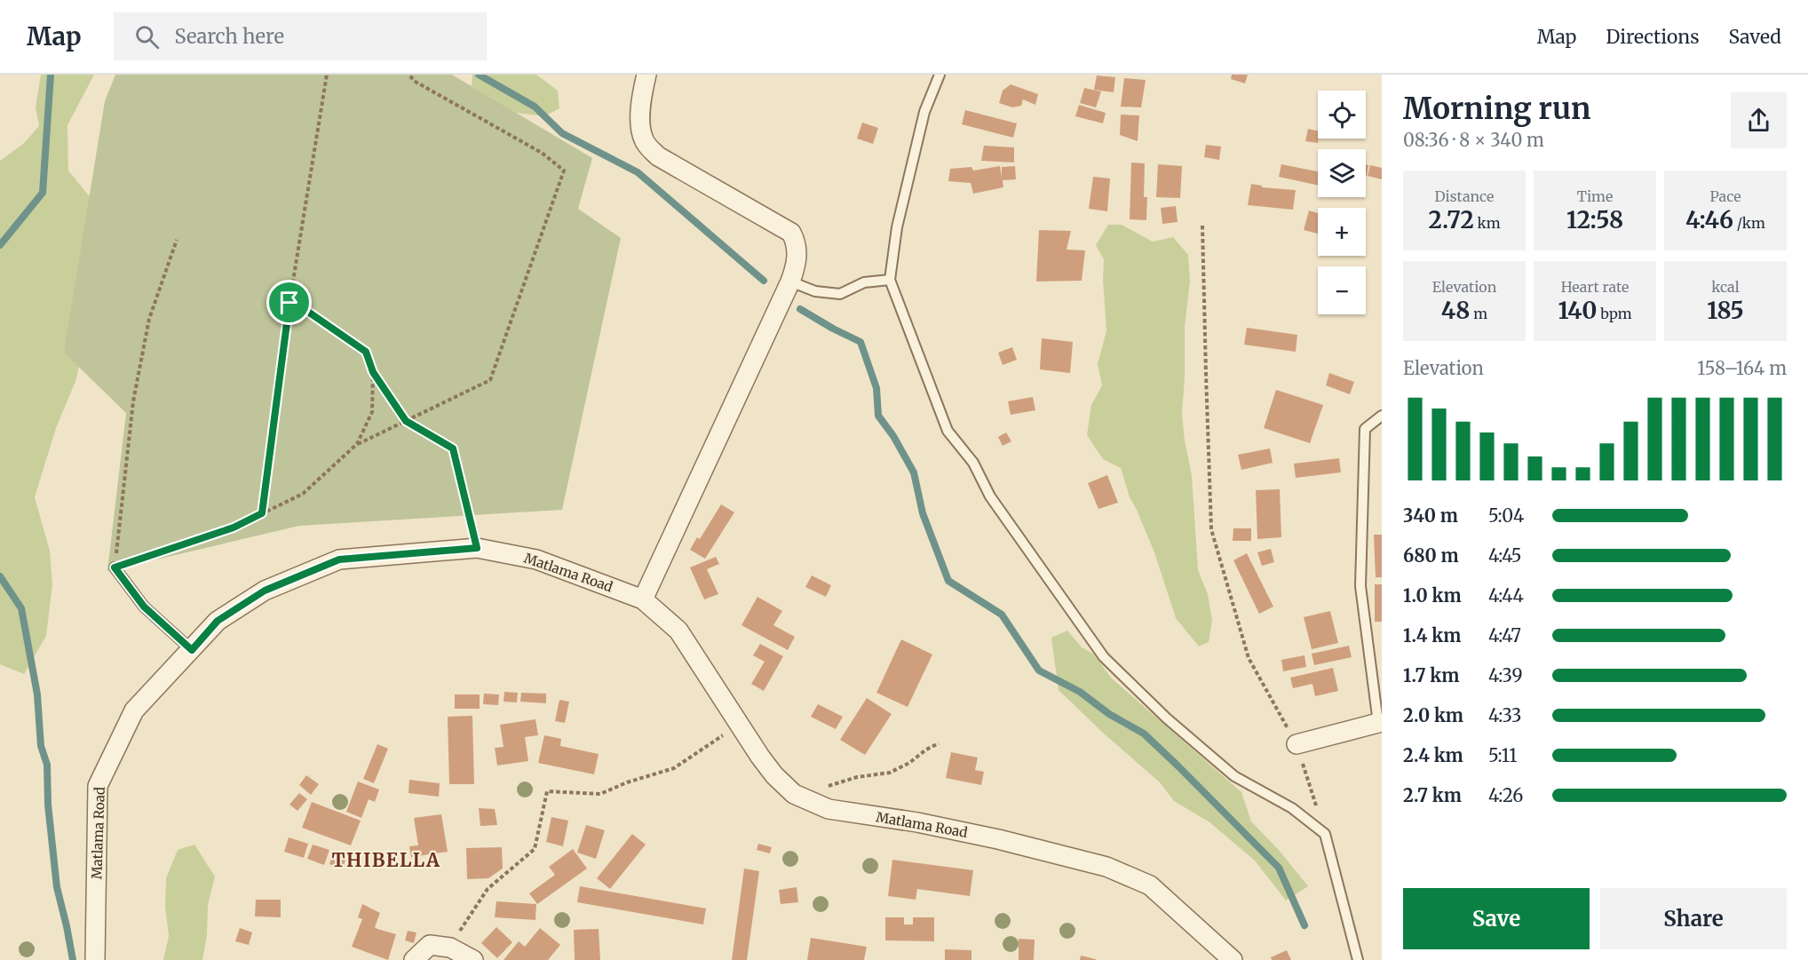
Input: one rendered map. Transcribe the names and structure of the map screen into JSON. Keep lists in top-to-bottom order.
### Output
{
  "streets": {
    "street": ["Matlama Road"]
  },
  "districts": ["THIBELLA"],
  "page": {
    "header": "Map",
    "search": "Search here",
    "nav": ["Map", "Directions", "Saved"],
    "heading": ["Morning run", "08:36 · 8 × 340 m"],
    "map_buttons": ["+", "−"],
    "stats": [
      ["Distance", "2.72 km"],
      ["Time", "12:58"],
      ["Pace", "4:46 /km"],
      ["Elevation", "48 m"],
      ["Heart rate", "140 bpm"],
      ["kcal", "185"]
    ],
    "chart": ["Elevation", "158–164 m"],
    "list": [
      {
        "name": "340 m",
        "note": "5:04"
      },
      {
        "name": "680 m",
        "note": "4:45"
      },
      {
        "name": "1.0 km",
        "note": "4:44"
      },
      {
        "name": "1.4 km",
        "note": "4:47"
      },
      {
        "name": "1.7 km",
        "note": "4:39"
      },
      {
        "name": "2.0 km",
        "note": "4:33"
      },
      {
        "name": "2.4 km",
        "note": "5:11"
      },
      {
        "name": "2.7 km",
        "note": "4:26"
      }
    ],
    "buttons": ["Save", "Share"]
  }
}
